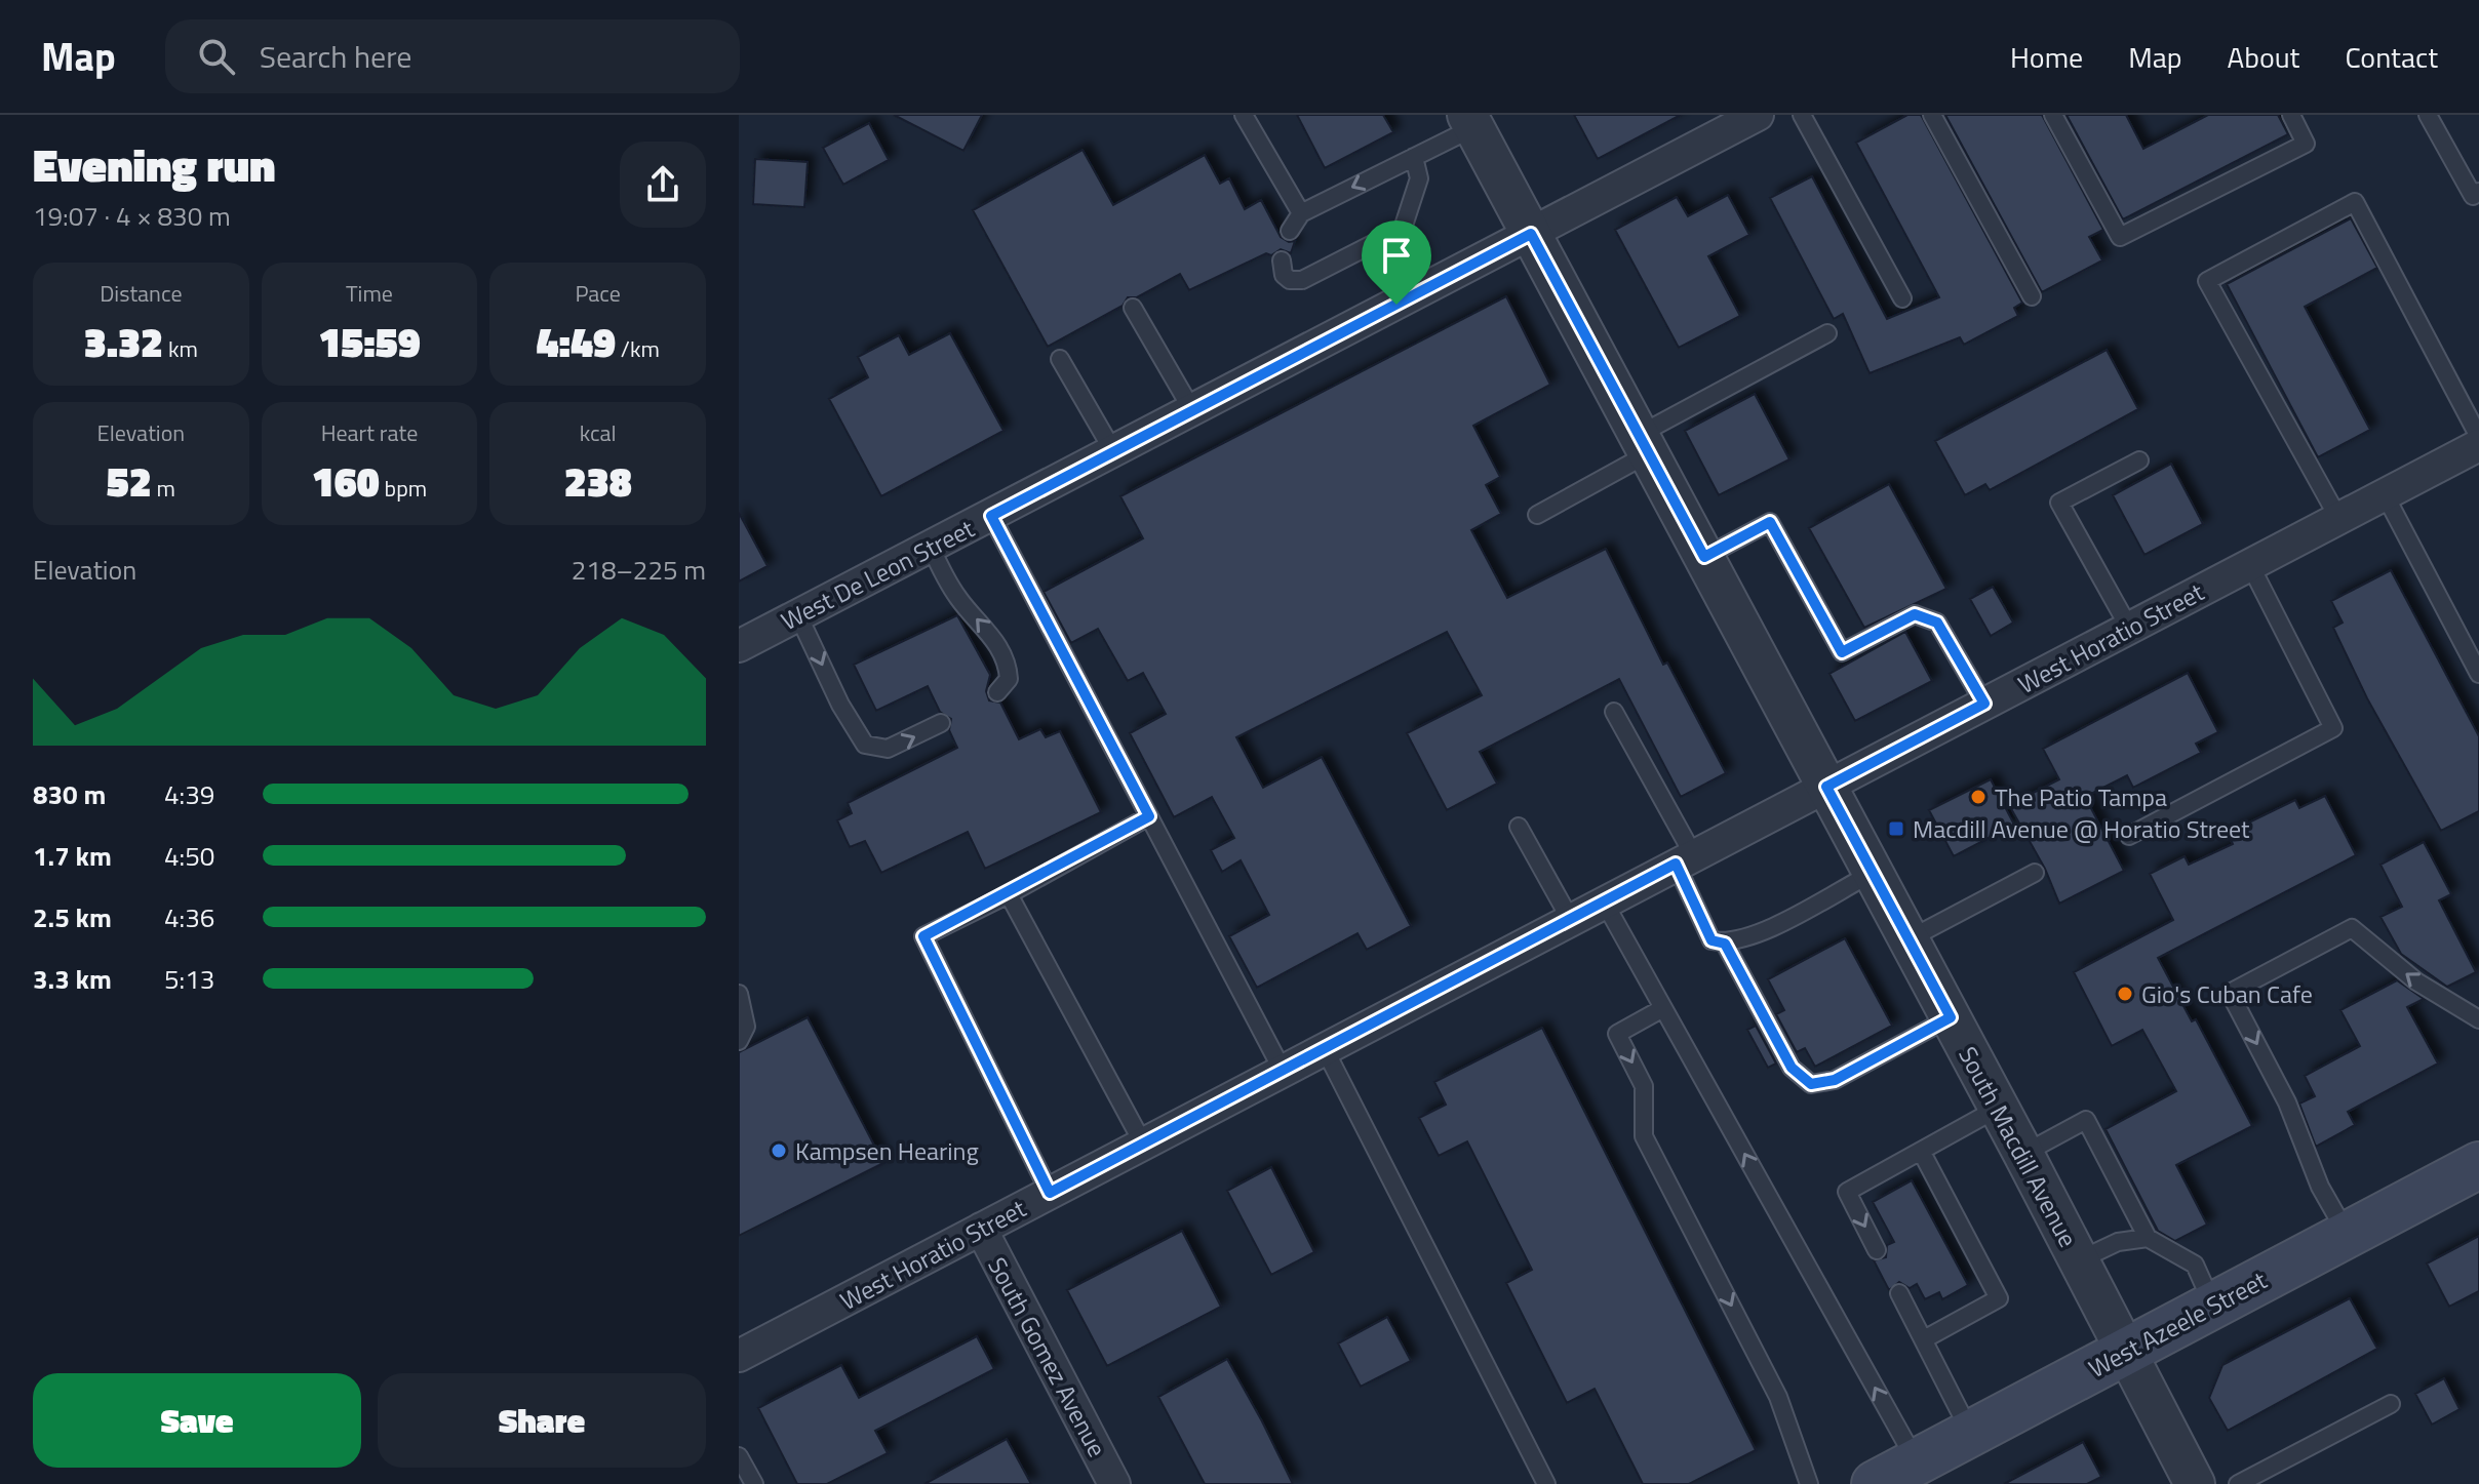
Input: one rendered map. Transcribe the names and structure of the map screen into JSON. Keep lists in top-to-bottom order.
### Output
{
  "streets": {
    "main road": ["West Azeele Street"],
    "street": [
      "West De Leon Street",
      "West Horatio Street",
      "South Macdill Avenue",
      "South Gomez Avenue"
    ]
  },
  "crossings": [
    ["West De Leon Street", "South Macdill Avenue"],
    ["West Horatio Street", "South Macdill Avenue"],
    ["West Horatio Street", "South Gomez Avenue"],
    ["South Macdill Avenue", "West Azeele Street"]
  ],
  "places": {
    "other": ["The Patio Tampa", "Gio's Cuban Cafe", "Kampsen Hearing"],
    "transit": ["Macdill Avenue @ Horatio Street"]
  },
  "page": {
    "header": "Map",
    "search": "Search here",
    "nav": [
      "Home",
      "Map",
      "About",
      "Contact"
    ],
    "heading": ["Evening run", "19:07 · 4 × 830 m"],
    "stats": [
      ["Distance", "3.32 km"],
      ["Time", "15:59"],
      ["Pace", "4:49 /km"],
      ["Elevation", "52 m"],
      ["Heart rate", "160 bpm"],
      ["kcal", "238"]
    ],
    "chart": ["Elevation", "218–225 m"],
    "list": [
      {
        "name": "830 m",
        "note": "4:39"
      },
      {
        "name": "1.7 km",
        "note": "4:50"
      },
      {
        "name": "2.5 km",
        "note": "4:36"
      },
      {
        "name": "3.3 km",
        "note": "5:13"
      }
    ],
    "buttons": ["Save", "Share"]
  }
}
